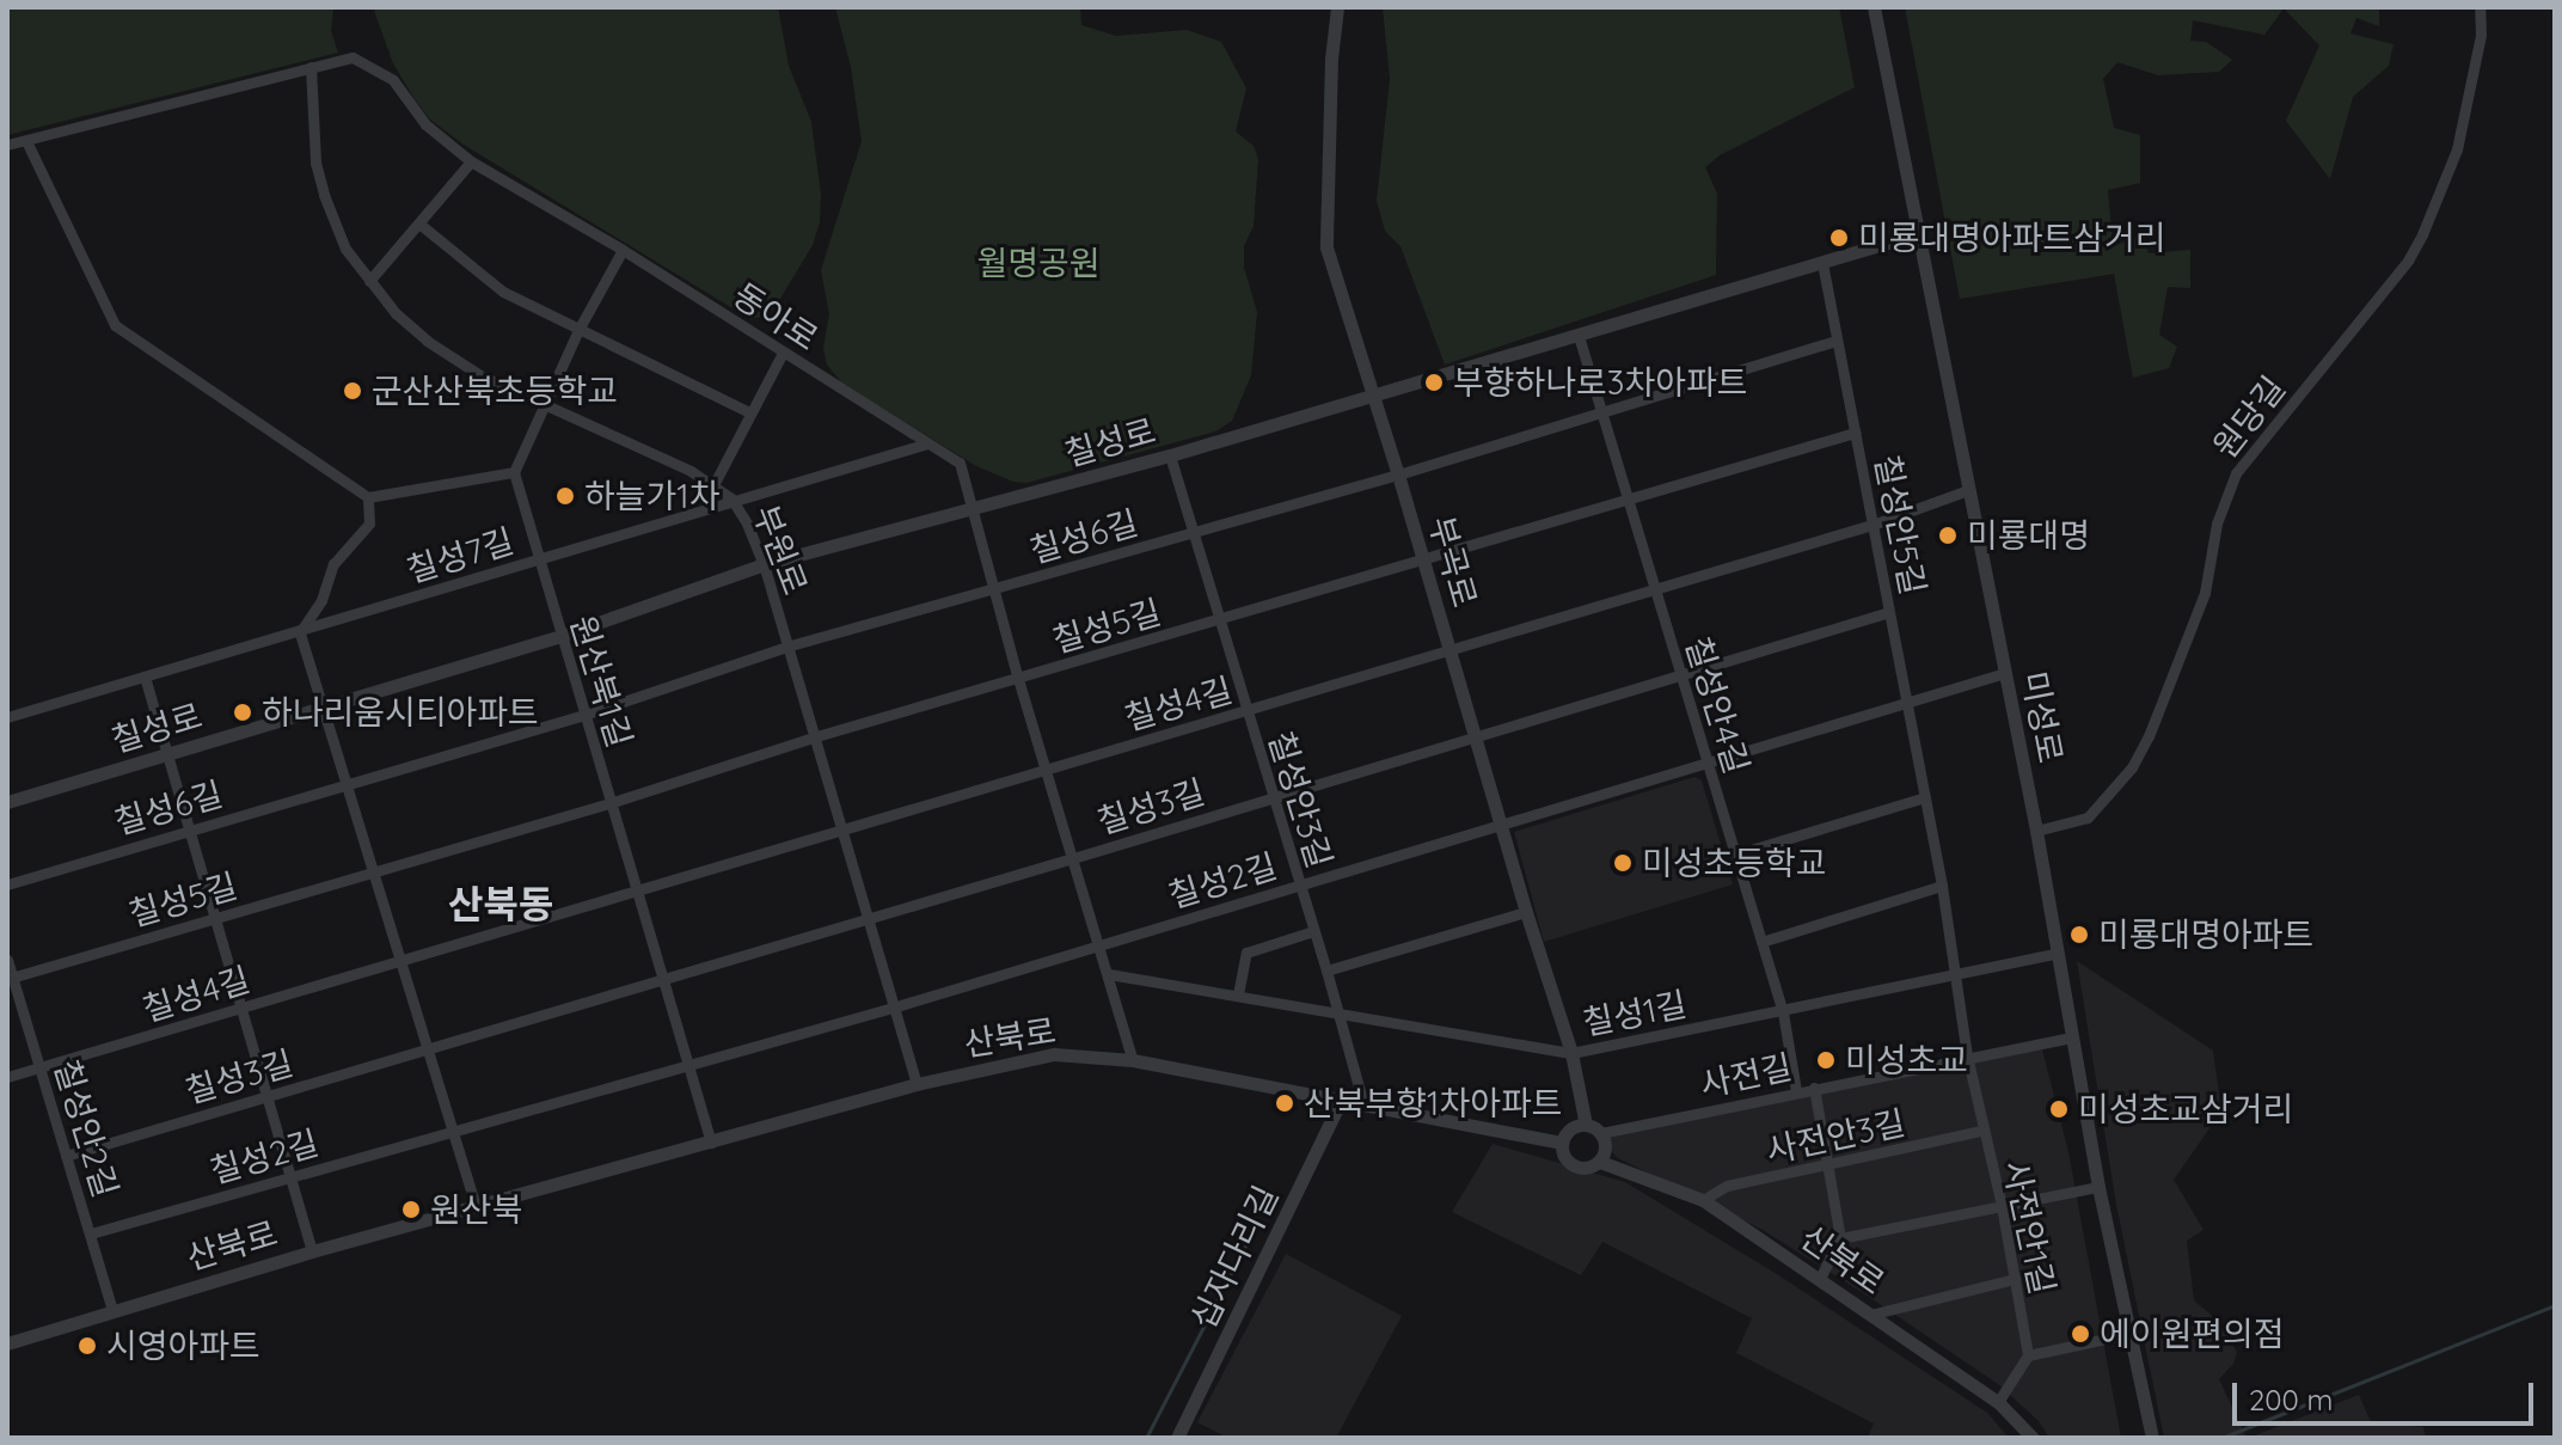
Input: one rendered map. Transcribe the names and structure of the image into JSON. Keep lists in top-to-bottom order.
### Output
{
  "streets": {
    "street": [
      "동아로",
      "원당길",
      "칠성로",
      "칠성안5길",
      "칠성6길",
      "부원로",
      "칠성7길",
      "부곡로",
      "칠성5길",
      "원산북1길",
      "칠성4길",
      "칠성안4길",
      "미성로",
      "칠성안3길",
      "칠성3길",
      "칠성2길",
      "칠성1길",
      "산북로",
      "사전길",
      "칠성안2길",
      "사전안3길",
      "사전안1길",
      "십자다리길"
    ]
  },
  "crossings": [
    ["동아로", "칠성로"],
    ["동아로", "칠성6길"],
    ["동아로", "부원로"],
    ["동아로", "칠성7길"],
    ["동아로", "칠성5길"],
    ["동아로", "칠성4길"],
    ["동아로", "칠성3길"],
    ["동아로", "칠성2길"],
    ["동아로", "칠성1길"],
    ["동아로", "산북로"],
    ["원당길", "미성로"],
    ["칠성로", "칠성안5길"],
    ["칠성로", "부원로"],
    ["칠성로", "부곡로"],
    ["칠성로", "원산북1길"],
    ["칠성로", "칠성안4길"],
    ["칠성로", "미성로"],
    ["칠성로", "칠성안3길"],
    ["칠성안5길", "칠성6길"],
    ["칠성안5길", "칠성5길"],
    ["칠성안5길", "칠성4길"],
    ["칠성안5길", "칠성3길"],
    ["칠성안5길", "칠성2길"],
    ["칠성안5길", "칠성1길"],
    ["칠성안5길", "사전안1길"],
    ["칠성6길", "부원로"],
    ["칠성6길", "부곡로"],
    ["칠성6길", "원산북1길"],
    ["칠성6길", "칠성안4길"],
    ["칠성6길", "칠성안3길"],
    ["부원로", "칠성7길"],
    ["부원로", "칠성5길"],
    ["부원로", "칠성4길"],
    ["부원로", "칠성3길"],
    ["부원로", "칠성2길"],
    ["부원로", "산북로"],
    ["칠성7길", "원산북1길"],
    ["부곡로", "칠성5길"],
    ["부곡로", "칠성4길"],
    ["부곡로", "칠성3길"],
    ["부곡로", "칠성2길"],
    ["부곡로", "칠성1길"],
    ["부곡로", "산북로"],
    ["부곡로", "사전길"],
    ["칠성5길", "원산북1길"],
    ["칠성5길", "칠성안4길"],
    ["칠성5길", "칠성안3길"],
    ["칠성5길", "칠성안2길"],
    ["원산북1길", "칠성4길"],
    ["원산북1길", "칠성3길"],
    ["원산북1길", "칠성2길"],
    ["원산북1길", "산북로"],
    ["칠성4길", "칠성안4길"],
    ["칠성4길", "미성로"],
    ["칠성4길", "칠성안3길"],
    ["칠성4길", "칠성안2길"],
    ["칠성안4길", "칠성3길"],
    ["칠성안4길", "칠성2길"],
    ["칠성안4길", "칠성1길"],
    ["칠성안4길", "사전길"],
    ["미성로", "칠성2길"],
    ["미성로", "칠성1길"],
    ["미성로", "사전길"],
    ["칠성안3길", "칠성3길"],
    ["칠성안3길", "칠성2길"],
    ["칠성안3길", "칠성1길"],
    ["칠성안3길", "산북로"],
    ["칠성3길", "칠성안2길"],
    ["칠성2길", "칠성안2길"],
    ["칠성1길", "사전안1길"],
    ["산북로", "사전길"],
    ["산북로", "칠성안2길"],
    ["산북로", "사전안3길"],
    ["산북로", "십자다리길"],
    ["사전길", "사전안1길"],
    ["사전안3길", "사전안1길"]
  ],
  "districts": ["산북동"],
  "parks": ["월명공원"],
  "places": [
    "미룡대명아파트삼거리",
    "부향하나로3차아파트",
    "군산산북초등학교",
    "하늘가1차",
    "미룡대명",
    "하나리움시티아파트",
    "미성초등학교",
    "미룡대명아파트",
    "미성초교",
    "산북부향1차아파트",
    "미성초교삼거리",
    "원산북",
    "에이원편의점",
    "시영아파트"
  ],
  "scale_bar": "200 m"
}
